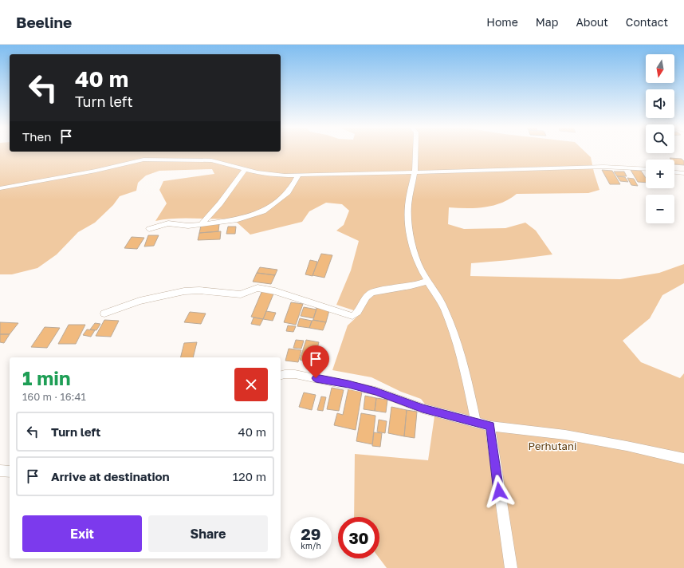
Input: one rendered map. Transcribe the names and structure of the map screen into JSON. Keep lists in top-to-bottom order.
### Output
{
  "parks": ["Perhutani"],
  "north": "bottom",
  "page": {
    "header": "Beeline",
    "nav": [
      "Home",
      "Map",
      "About",
      "Contact"
    ],
    "map_buttons": ["+", "−"],
    "turn": ["40 m", "Turn left"],
    "then": "Then",
    "heading": ["1 min", "160 m · 16:41"],
    "list": [
      {
        "name": "Turn left",
        "value": "40 m"
      },
      {
        "name": "Arrive at destination",
        "value": "120 m"
      }
    ],
    "buttons": ["Exit", "Share"],
    "speed": "29 km/h",
    "limit": "30"
  }
}
